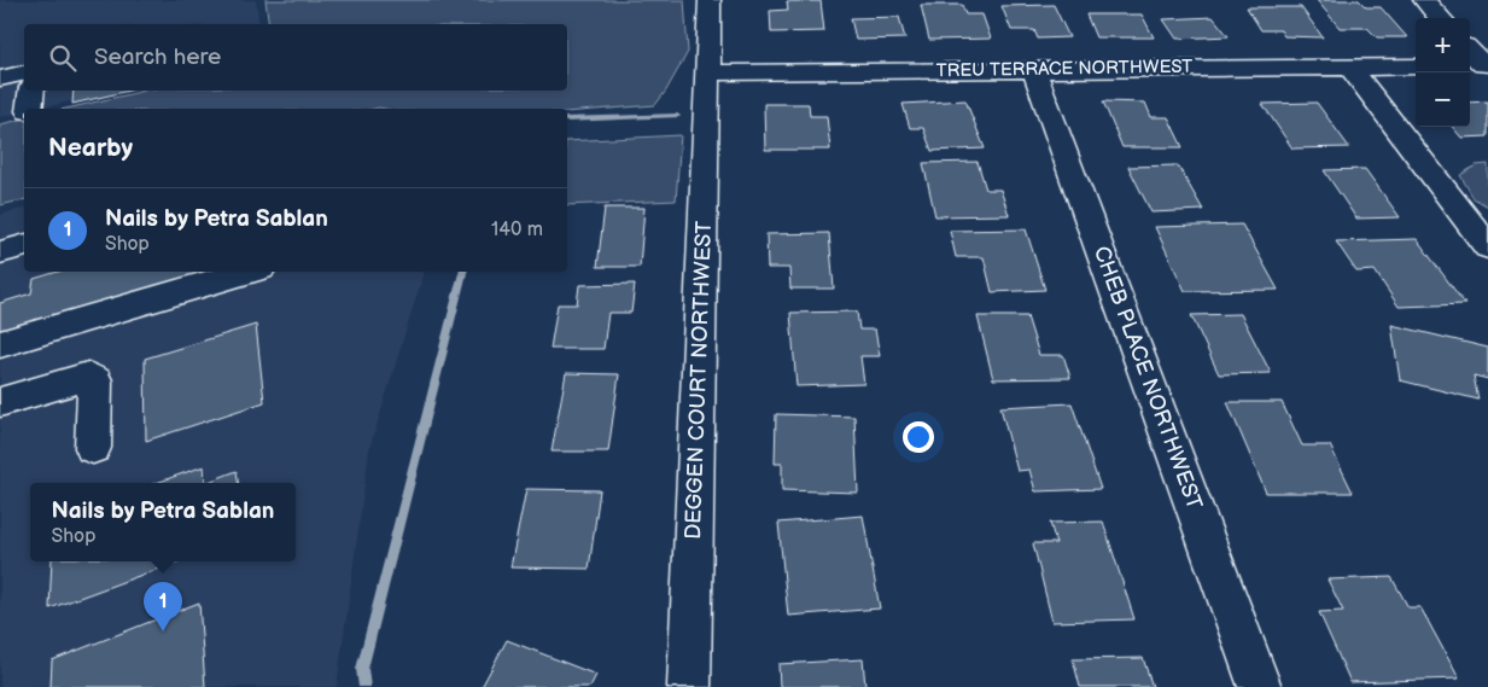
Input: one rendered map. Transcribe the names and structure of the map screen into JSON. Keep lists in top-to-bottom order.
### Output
{
  "streets": {
    "street": ["TREU TERRACE NORTHWEST", "CHEB PLACE NORTHWEST", "DEGGEN COURT NORTHWEST"]
  },
  "crossings": [
    ["TREU TERRACE NORTHWEST", "CHEB PLACE NORTHWEST"],
    ["TREU TERRACE NORTHWEST", "DEGGEN COURT NORTHWEST"]
  ],
  "page": {
    "map_buttons": ["+", "−"],
    "search": "Search here",
    "heading": "Nearby",
    "list": [
      {
        "mark": "1",
        "name": "Nails by Petra Sablan",
        "note": "Shop",
        "value": "140 m"
      }
    ],
    "popup": ["Nails by Petra Sablan", "Shop"],
    "pins": "1"
  }
}
